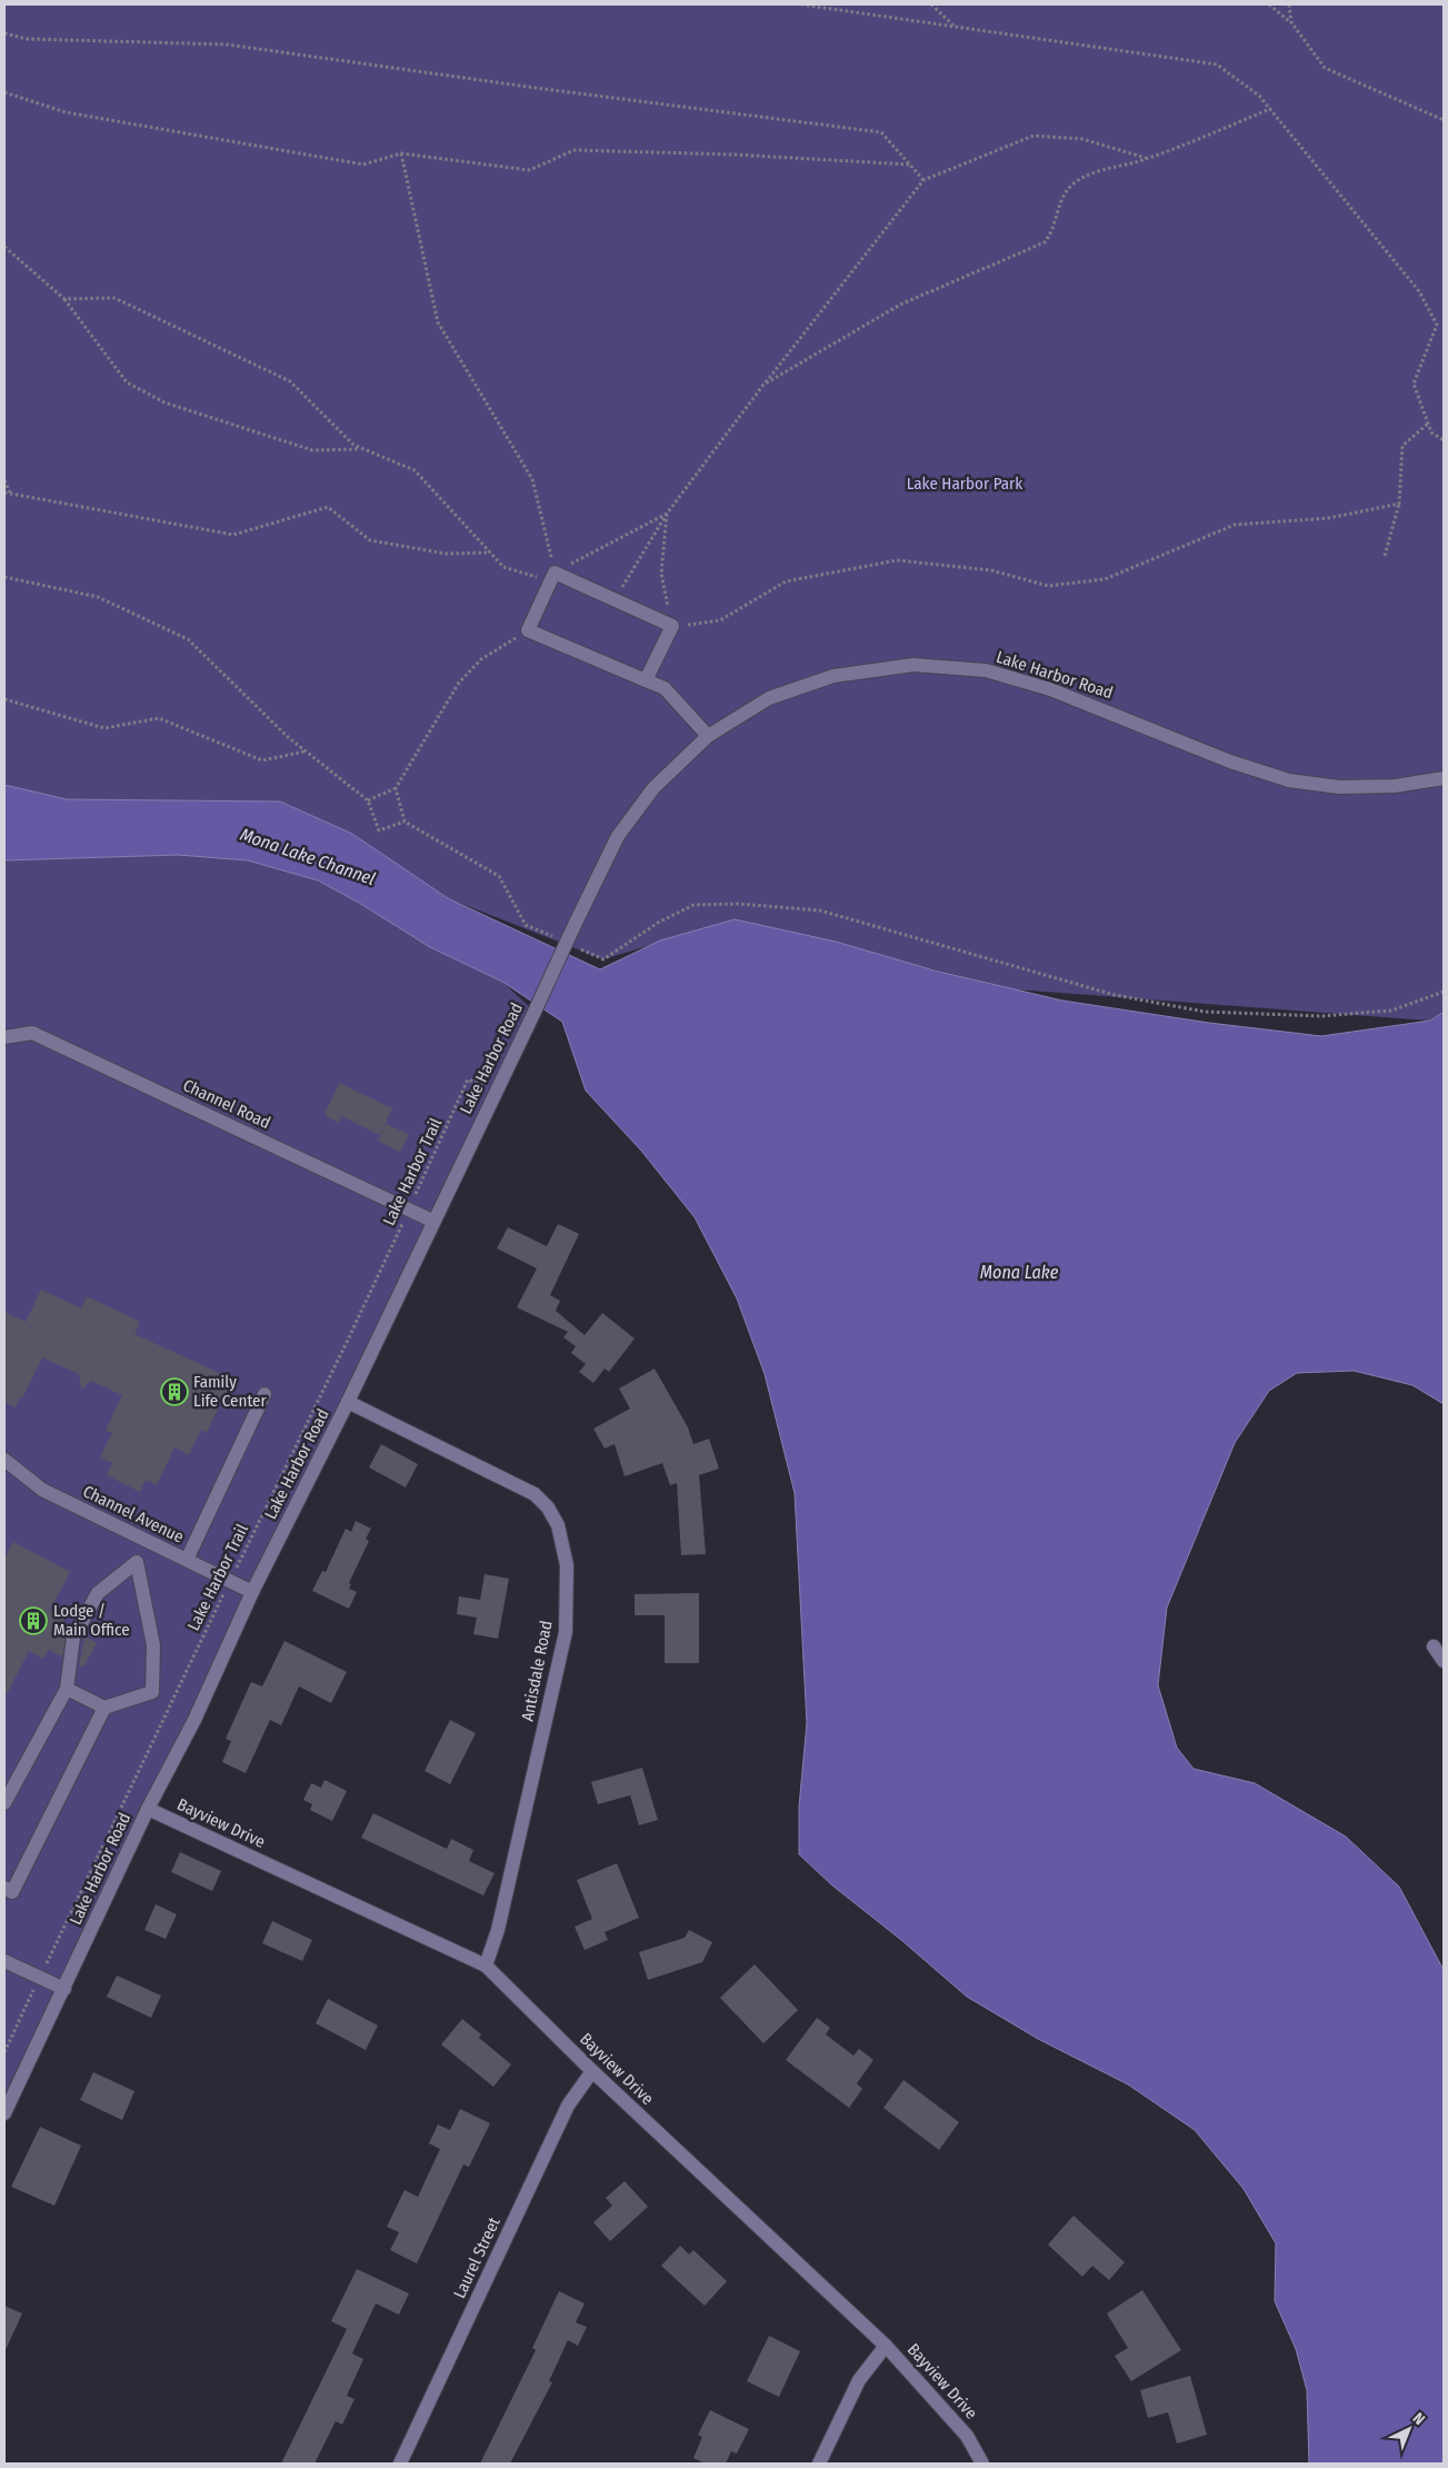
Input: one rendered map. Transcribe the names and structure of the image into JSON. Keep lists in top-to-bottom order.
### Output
{
  "streets": {
    "street": [
      "Lake Harbor Road",
      "Channel Road",
      "Channel Avenue",
      "Antisdale Road",
      "Bayview Drive",
      "Laurel Street"
    ],
    "path": ["Lake Harbor Trail"]
  },
  "crossings": [
    ["Lake Harbor Road", "Channel Road"],
    ["Lake Harbor Road", "Lake Harbor Trail"],
    ["Lake Harbor Road", "Channel Avenue"],
    ["Lake Harbor Road", "Antisdale Road"],
    ["Lake Harbor Road", "Bayview Drive"],
    ["Channel Road", "Lake Harbor Trail"],
    ["Lake Harbor Trail", "Channel Avenue"],
    ["Antisdale Road", "Bayview Drive"],
    ["Bayview Drive", "Laurel Street"]
  ],
  "water": ["Mona Lake Channel", "Mona Lake"],
  "parks": ["Lake Harbor Park"],
  "places": {
    "building": ["Family Life Center", "Lodge / Main Office"]
  },
  "north": "top right"
}
